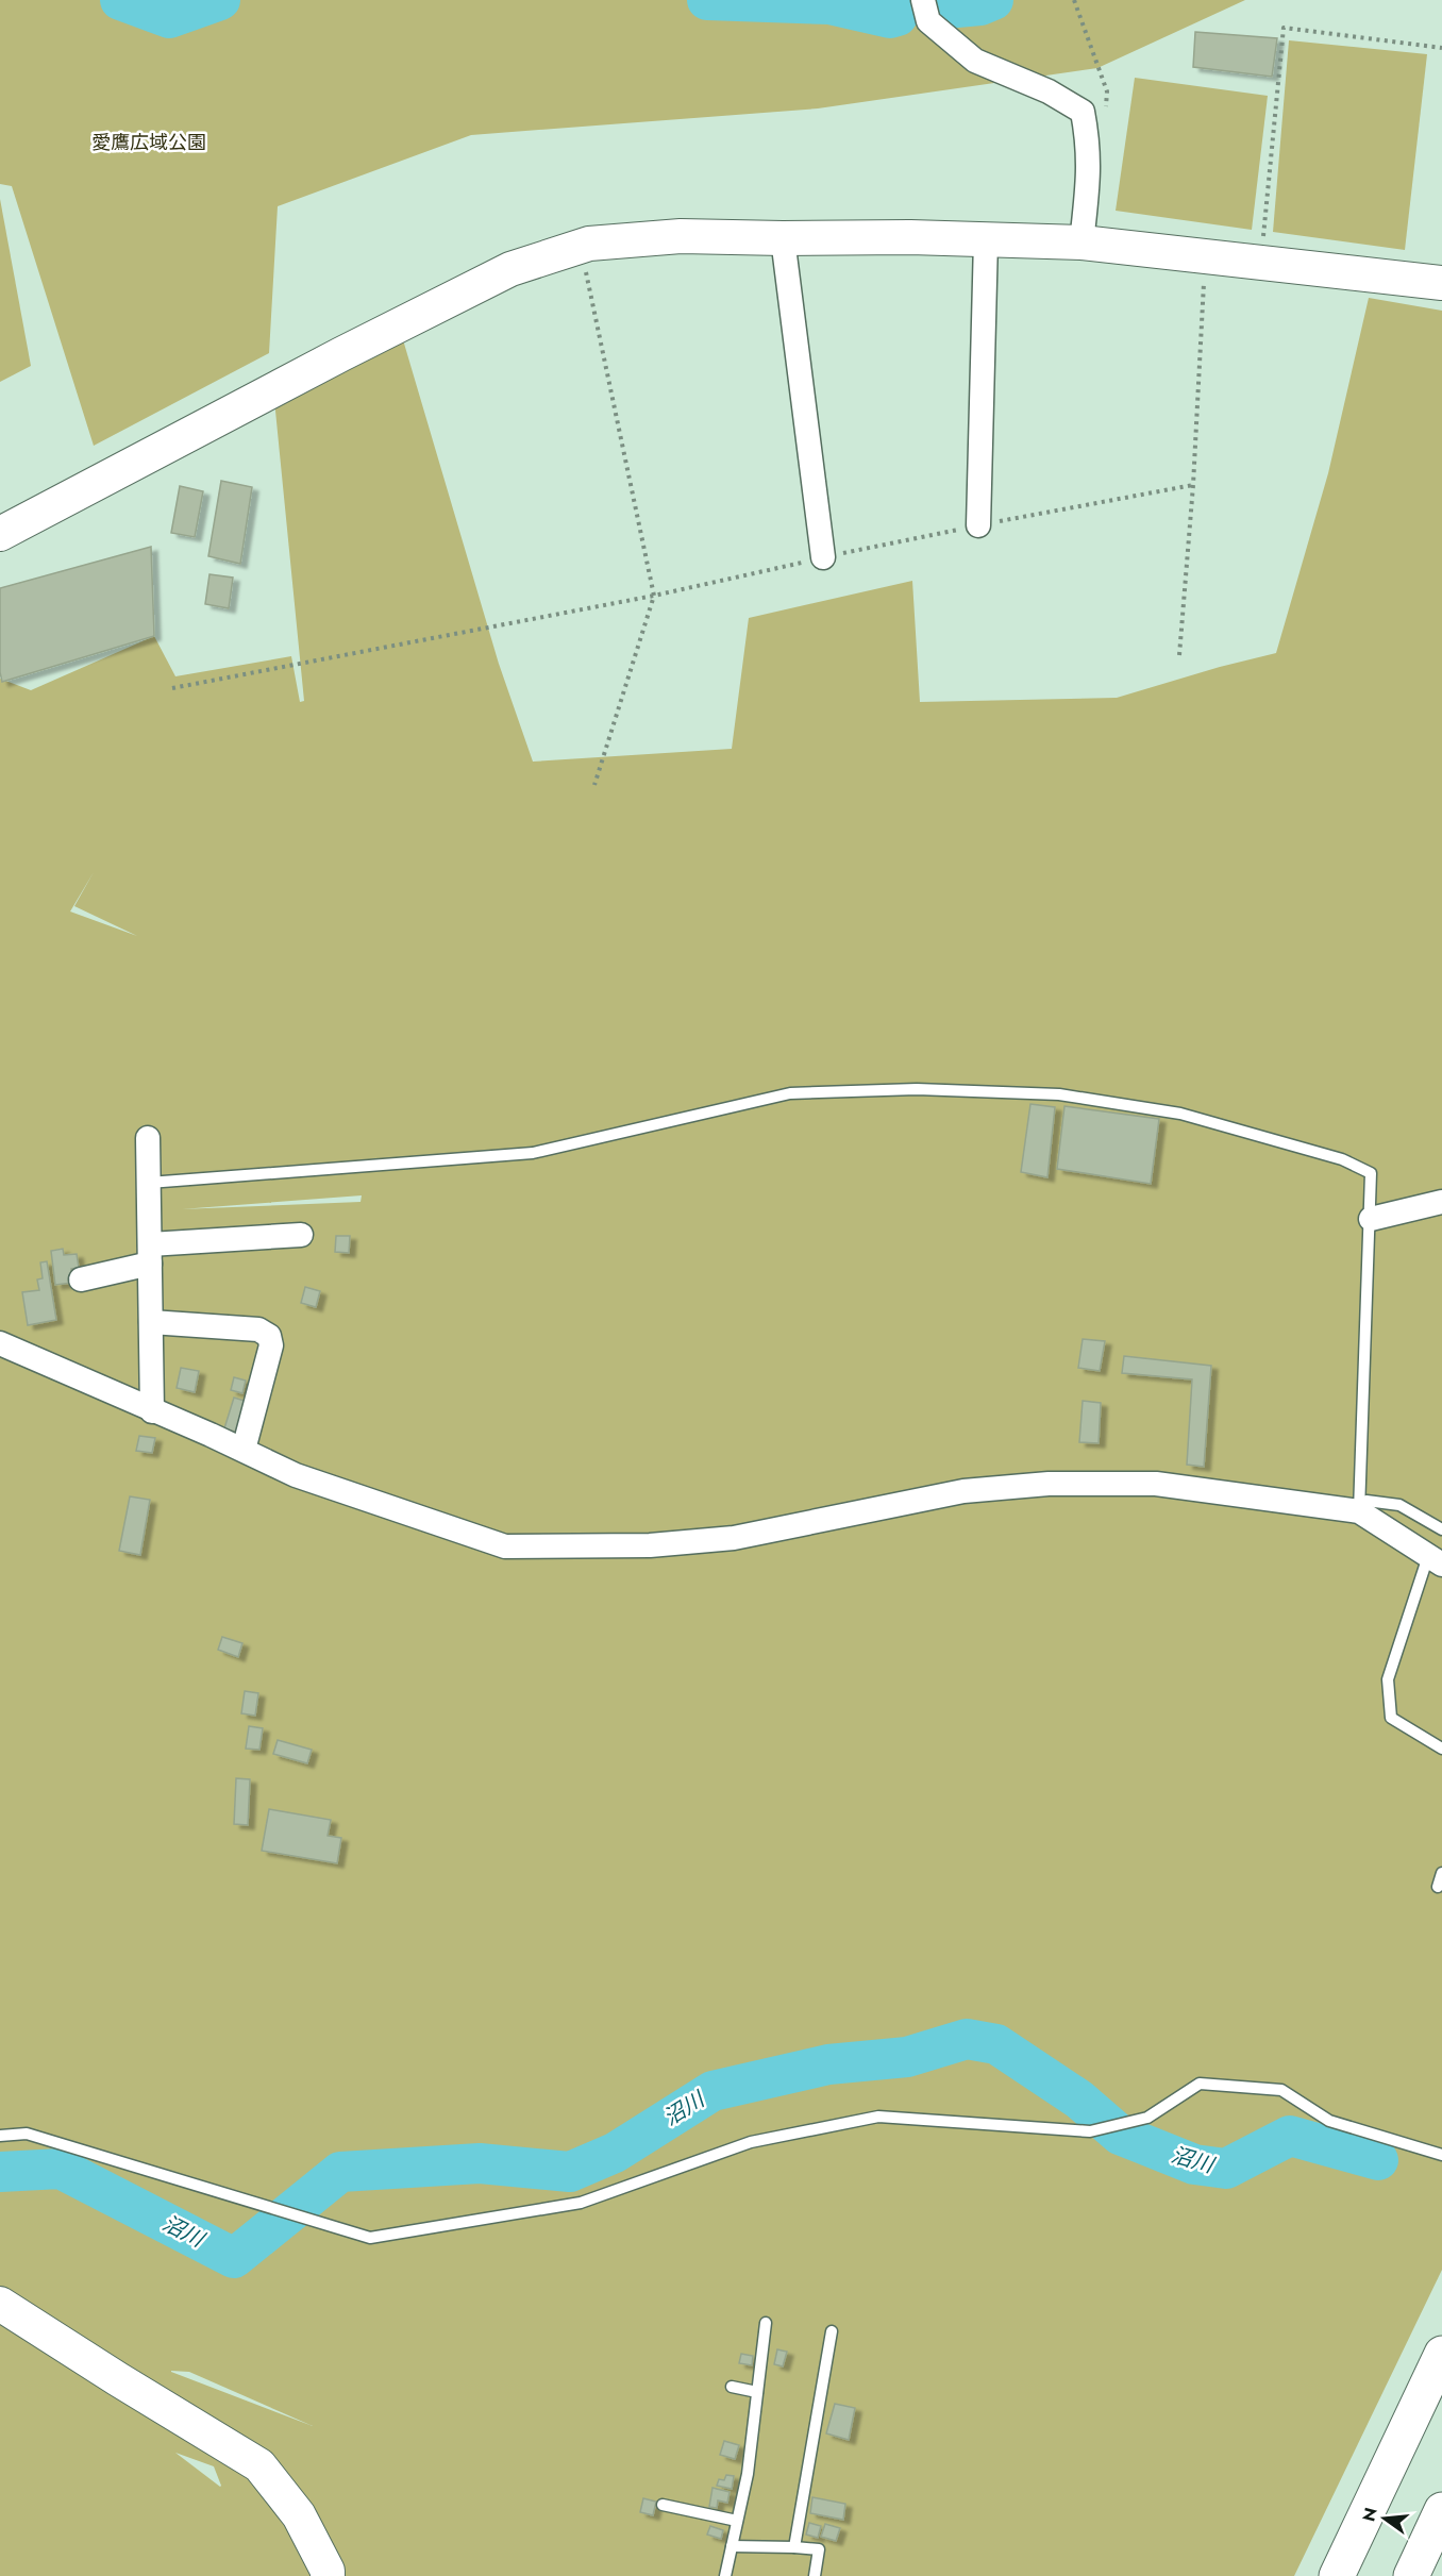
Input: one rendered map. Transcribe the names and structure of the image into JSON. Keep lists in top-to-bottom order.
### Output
{
  "water": ["沼川"],
  "parks": ["愛鷹広域公園"],
  "north": "left"
}
